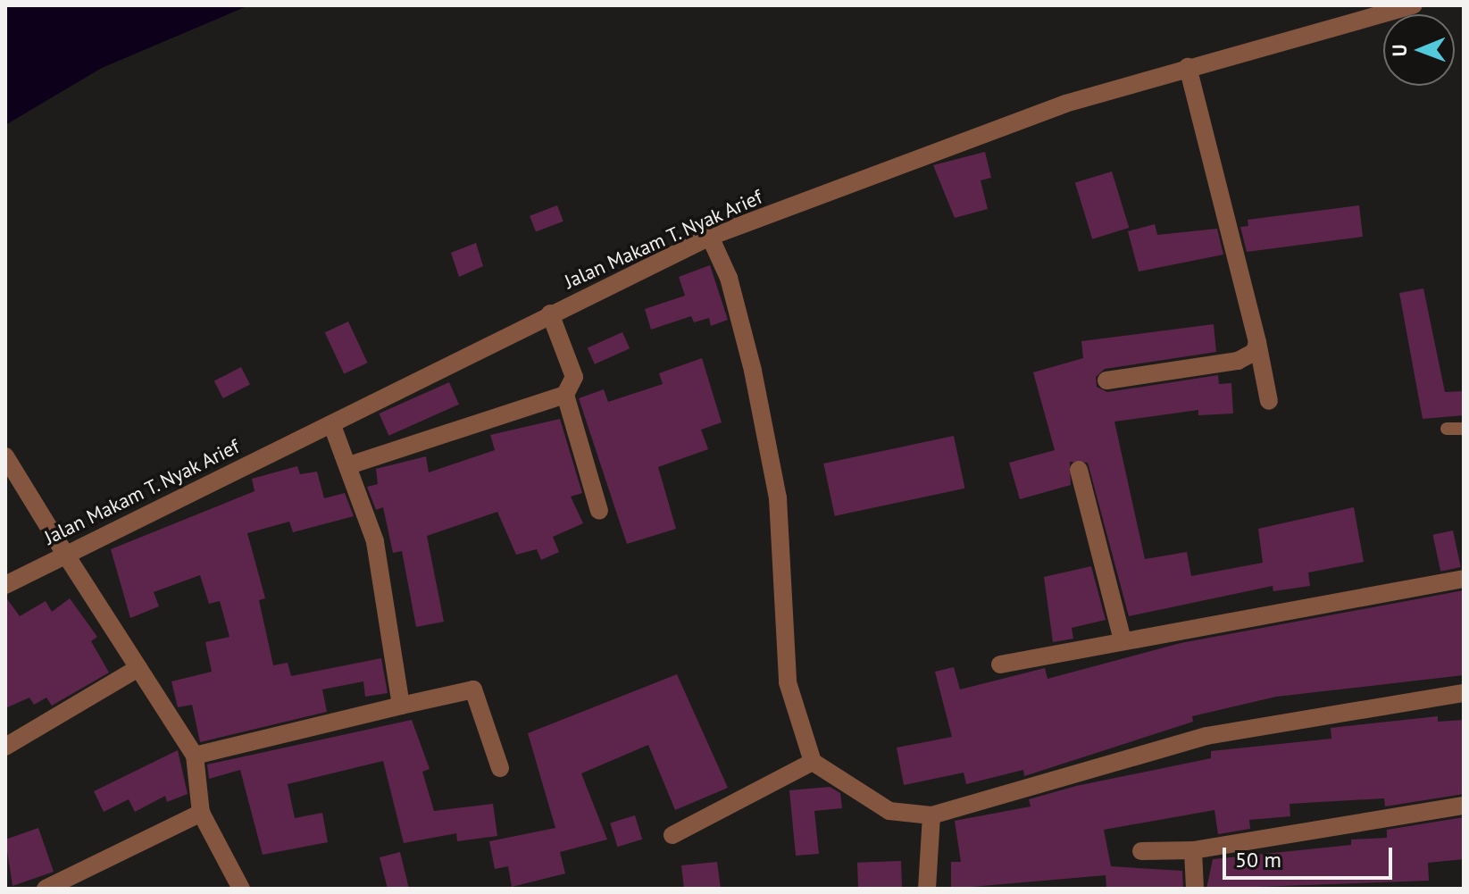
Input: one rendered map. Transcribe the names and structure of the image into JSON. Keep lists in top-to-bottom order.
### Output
{
  "streets": {
    "street": ["Jalan Makam T. Nyak Arief"]
  },
  "scale_bar": "50 m",
  "north": "left"
}
